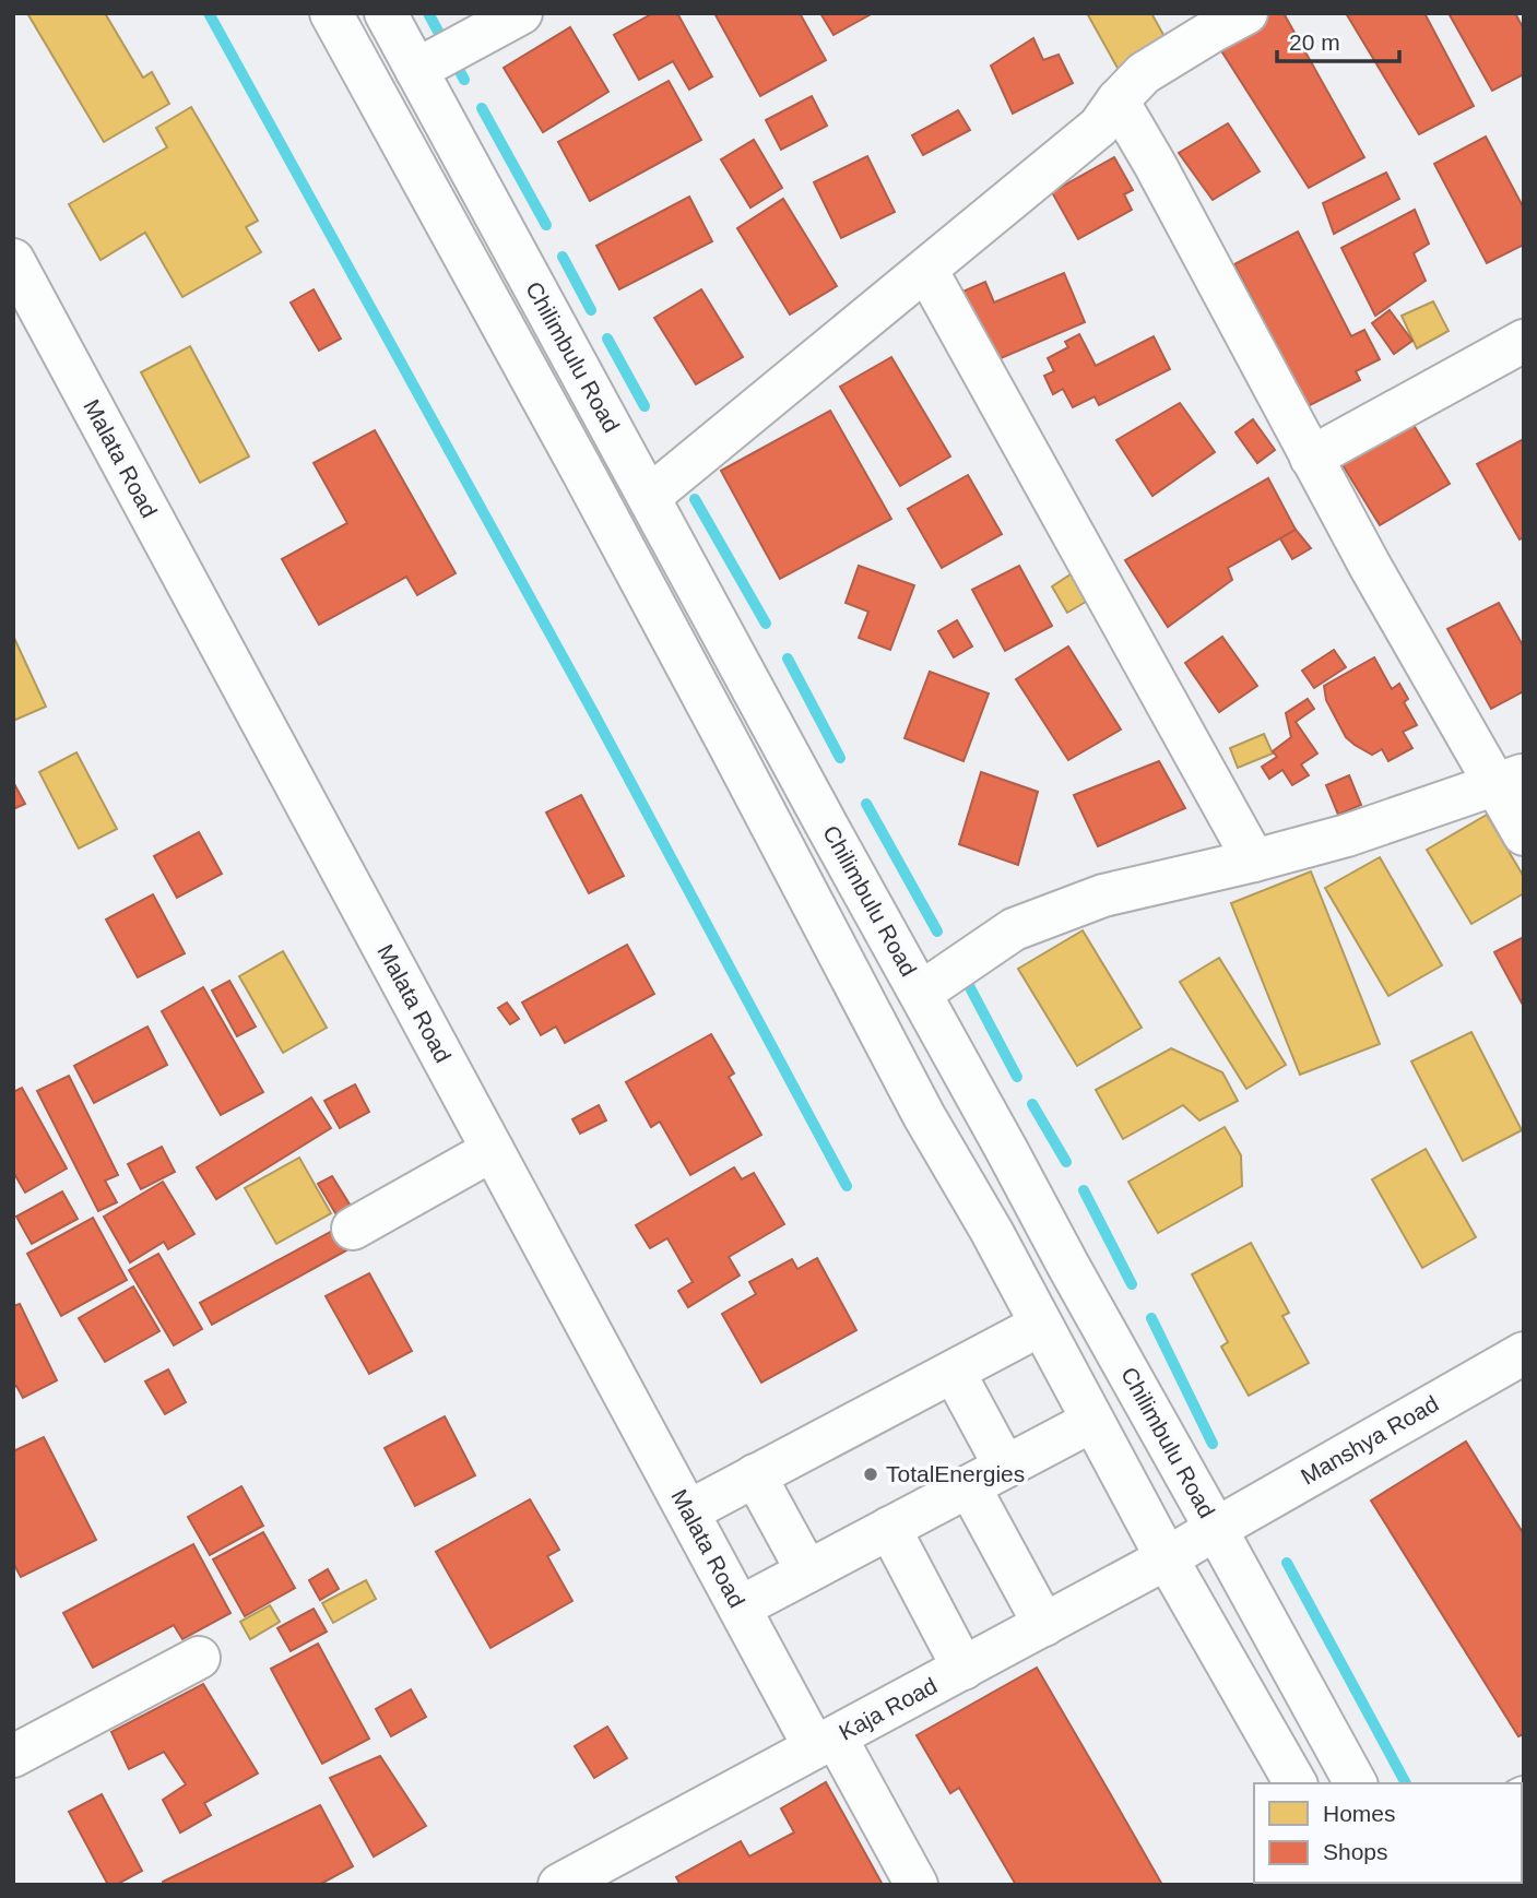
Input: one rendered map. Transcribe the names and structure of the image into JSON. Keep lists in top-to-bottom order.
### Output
{
  "streets": {
    "street": [
      "Chilimbulu Road",
      "Malata Road",
      "Manshya Road",
      "Kaja Road"
    ]
  },
  "crossings": [
    ["Chilimbulu Road", "Manshya Road"],
    ["Chilimbulu Road", "Kaja Road"],
    ["Malata Road", "Kaja Road"],
    ["Manshya Road", "Kaja Road"]
  ],
  "places": ["TotalEnergies"],
  "legend": ["Homes", "Shops"],
  "scale_bar": "20 m"
}
